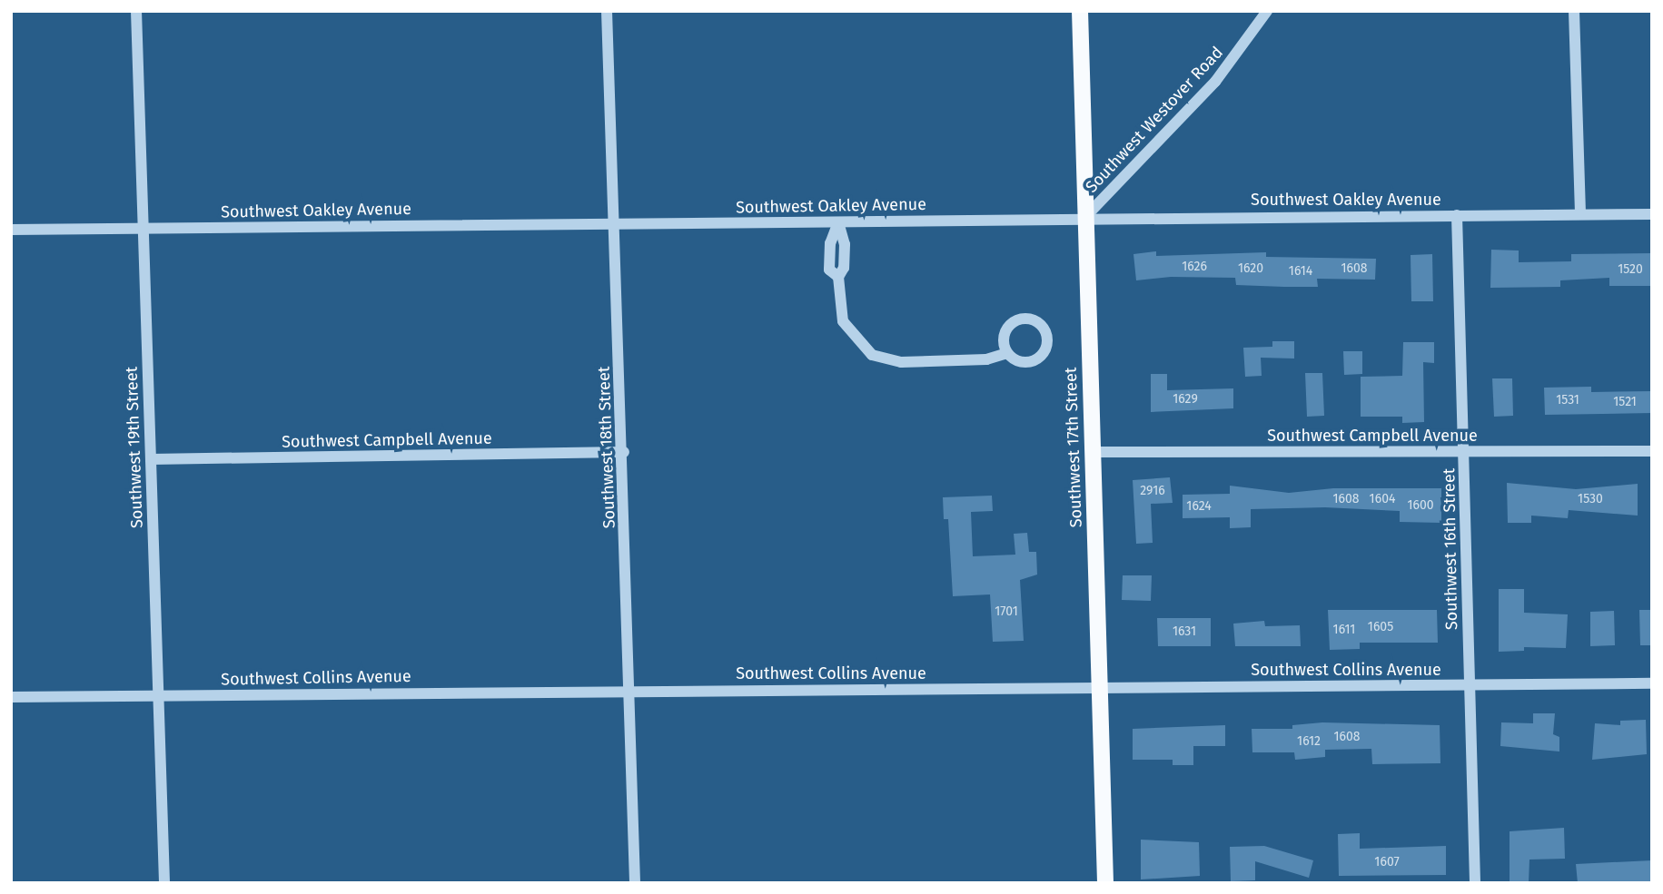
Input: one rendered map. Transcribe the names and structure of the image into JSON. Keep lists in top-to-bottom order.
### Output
{
  "streets": {
    "main road": ["Southwest 17th Street"],
    "street": [
      "Southwest Westover Road",
      "Southwest Oakley Avenue",
      "Southwest Campbell Avenue",
      "Southwest 19th Street",
      "Southwest 18th Street",
      "Southwest 16th Street",
      "Southwest Collins Avenue"
    ]
  },
  "crossings": [
    ["Southwest Westover Road", "Southwest Oakley Avenue"],
    ["Southwest Westover Road", "Southwest 17th Street"],
    ["Southwest Oakley Avenue", "Southwest 19th Street"],
    ["Southwest Oakley Avenue", "Southwest 18th Street"],
    ["Southwest Oakley Avenue", "Southwest 17th Street"],
    ["Southwest Oakley Avenue", "Southwest 16th Street"],
    ["Southwest Campbell Avenue", "Southwest 19th Street"],
    ["Southwest Campbell Avenue", "Southwest 18th Street"],
    ["Southwest Campbell Avenue", "Southwest 17th Street"],
    ["Southwest Campbell Avenue", "Southwest 16th Street"],
    ["Southwest 19th Street", "Southwest Collins Avenue"],
    ["Southwest 18th Street", "Southwest Collins Avenue"],
    ["Southwest 17th Street", "Southwest Collins Avenue"],
    ["Southwest 16th Street", "Southwest Collins Avenue"]
  ],
  "house_numbers": [
    "1626",
    "1620",
    "1608",
    "1520",
    "1614",
    "1629",
    "1531",
    "1521",
    "2916",
    "1608",
    "1604",
    "1530",
    "1600",
    "1624",
    "1701",
    "1605",
    "1611",
    "1631",
    "1608",
    "1612",
    "1607"
  ]
}
